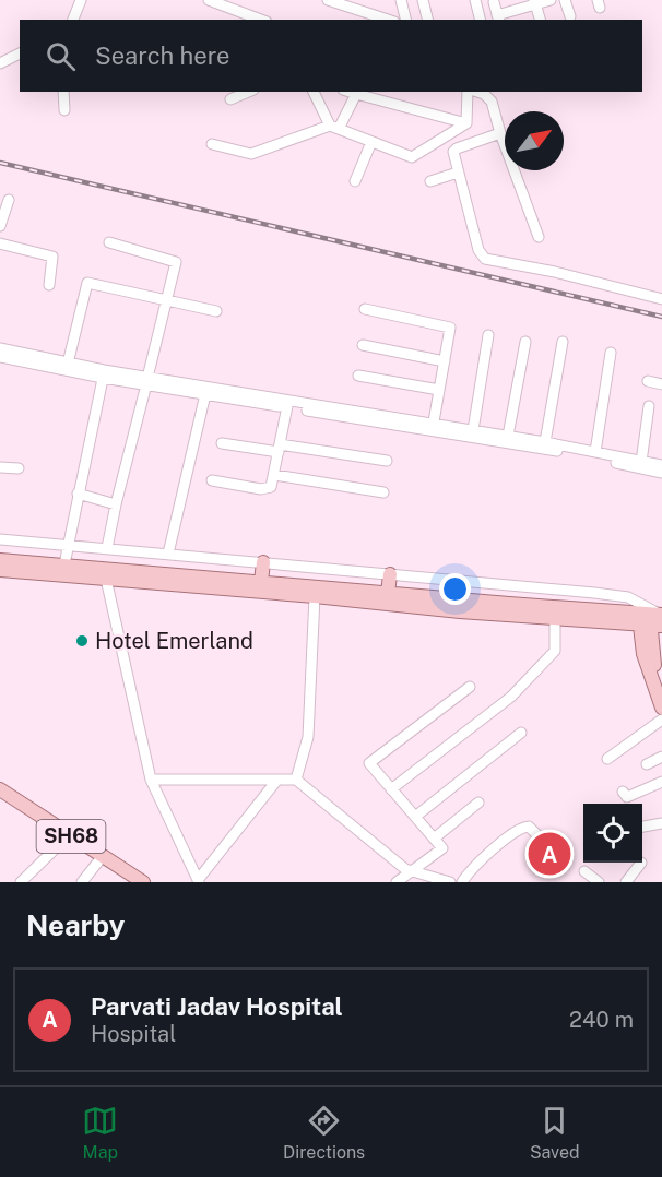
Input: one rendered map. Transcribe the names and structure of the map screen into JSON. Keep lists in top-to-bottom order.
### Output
{
  "streets": {
    "main road": ["SH68"]
  },
  "places": ["Hotel Emerland"],
  "north": "top right",
  "page": {
    "search": "Search here",
    "pins": "A",
    "heading": "Nearby",
    "list": [
      {
        "mark": "A",
        "name": "Parvati Jadav Hospital",
        "note": "Hospital",
        "value": "240 m"
      }
    ],
    "nav": ["Map", "Directions", "Saved"]
  }
}
